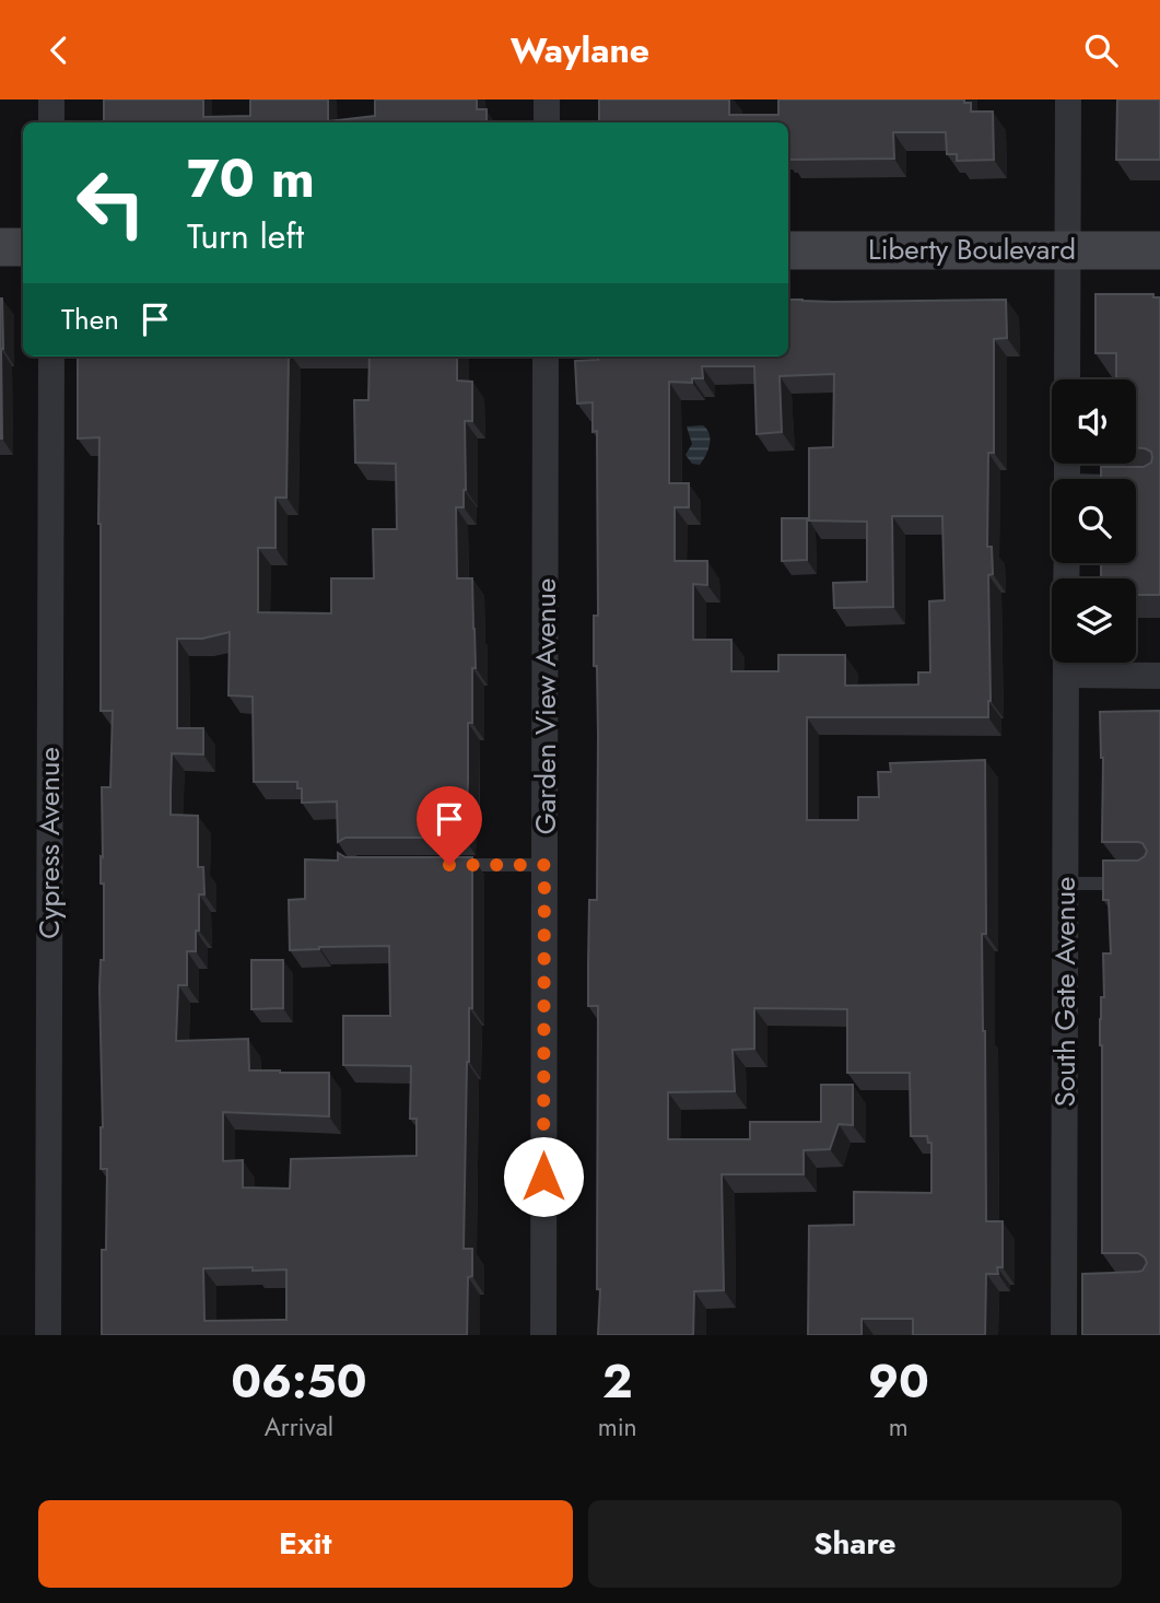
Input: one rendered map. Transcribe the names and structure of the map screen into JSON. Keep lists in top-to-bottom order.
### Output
{
  "streets": {
    "street": [
      "Liberty Boulevard",
      "Garden View Avenue",
      "Cypress Avenue",
      "South Gate Avenue"
    ]
  },
  "page": {
    "header": "Waylane",
    "turn": ["70 m", "Turn left"],
    "then": "Then",
    "eta": [
      "06:50",
      "Arrival",
      "2",
      "min",
      "90",
      "m"
    ],
    "buttons": ["Exit", "Share"]
  }
}
